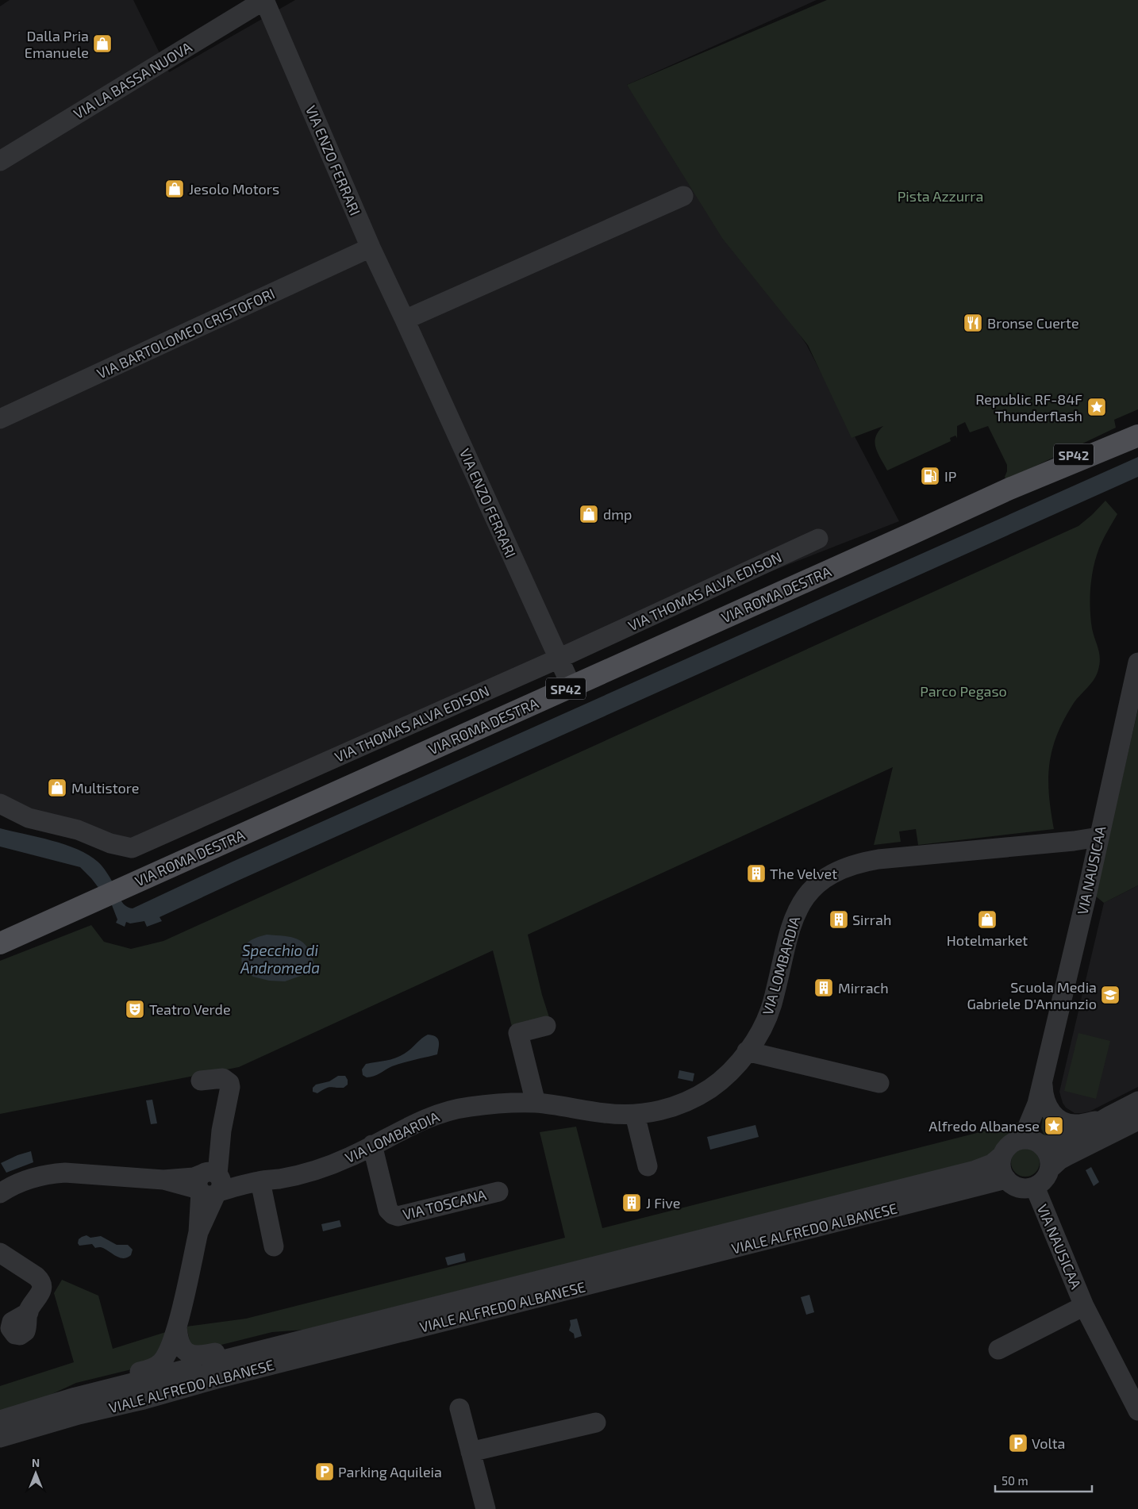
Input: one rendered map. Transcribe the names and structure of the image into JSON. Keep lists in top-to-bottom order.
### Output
{
  "streets": {
    "main road": ["SP42", "VIA ROMA DESTRA"],
    "street": [
      "VIA LA BASSA NUOVA",
      "VIA ENZO FERRARI",
      "VIA BARTOLOMEO CRISTOFORI",
      "VIA THOMAS ALVA EDISON",
      "VIA NAUSICAA",
      "VIA LOMBARDIA",
      "VIA TOSCANA",
      "VIALE ALFREDO ALBANESE"
    ]
  },
  "crossings": [
    ["VIA LA BASSA NUOVA", "VIA ENZO FERRARI"],
    ["VIA ENZO FERRARI", "VIA BARTOLOMEO CRISTOFORI"],
    ["VIA ENZO FERRARI", "VIA THOMAS ALVA EDISON"],
    ["VIA ENZO FERRARI", "VIA ROMA DESTRA"],
    ["VIA NAUSICAA", "VIA LOMBARDIA"],
    ["VIA NAUSICAA", "VIALE ALFREDO ALBANESE"],
    ["VIA LOMBARDIA", "VIA TOSCANA"]
  ],
  "water": ["Specchio di Andromeda"],
  "parks": ["Pista Azzurra", "Parco Pegaso"],
  "places": {
    "shop": [
      "Dalla Pria Emanuele",
      "Jesolo Motors",
      "dmp",
      "Multistore",
      "Hotelmarket"
    ],
    "restaurant": ["Bronse Cuerte"],
    "place": ["Republic RF-84F Thunderflash", "Alfredo Albanese"],
    "fuel station": ["IP"],
    "building": [
      "The Velvet",
      "Sirrah",
      "Mirrach",
      "J Five"
    ],
    "school or university": ["Scuola Media Gabriele D'Annunzio"],
    "theatre": ["Teatro Verde"],
    "parking": ["Volta", "Parking Aquileia"]
  },
  "scale_bar": "50 m",
  "north": "top"
}
